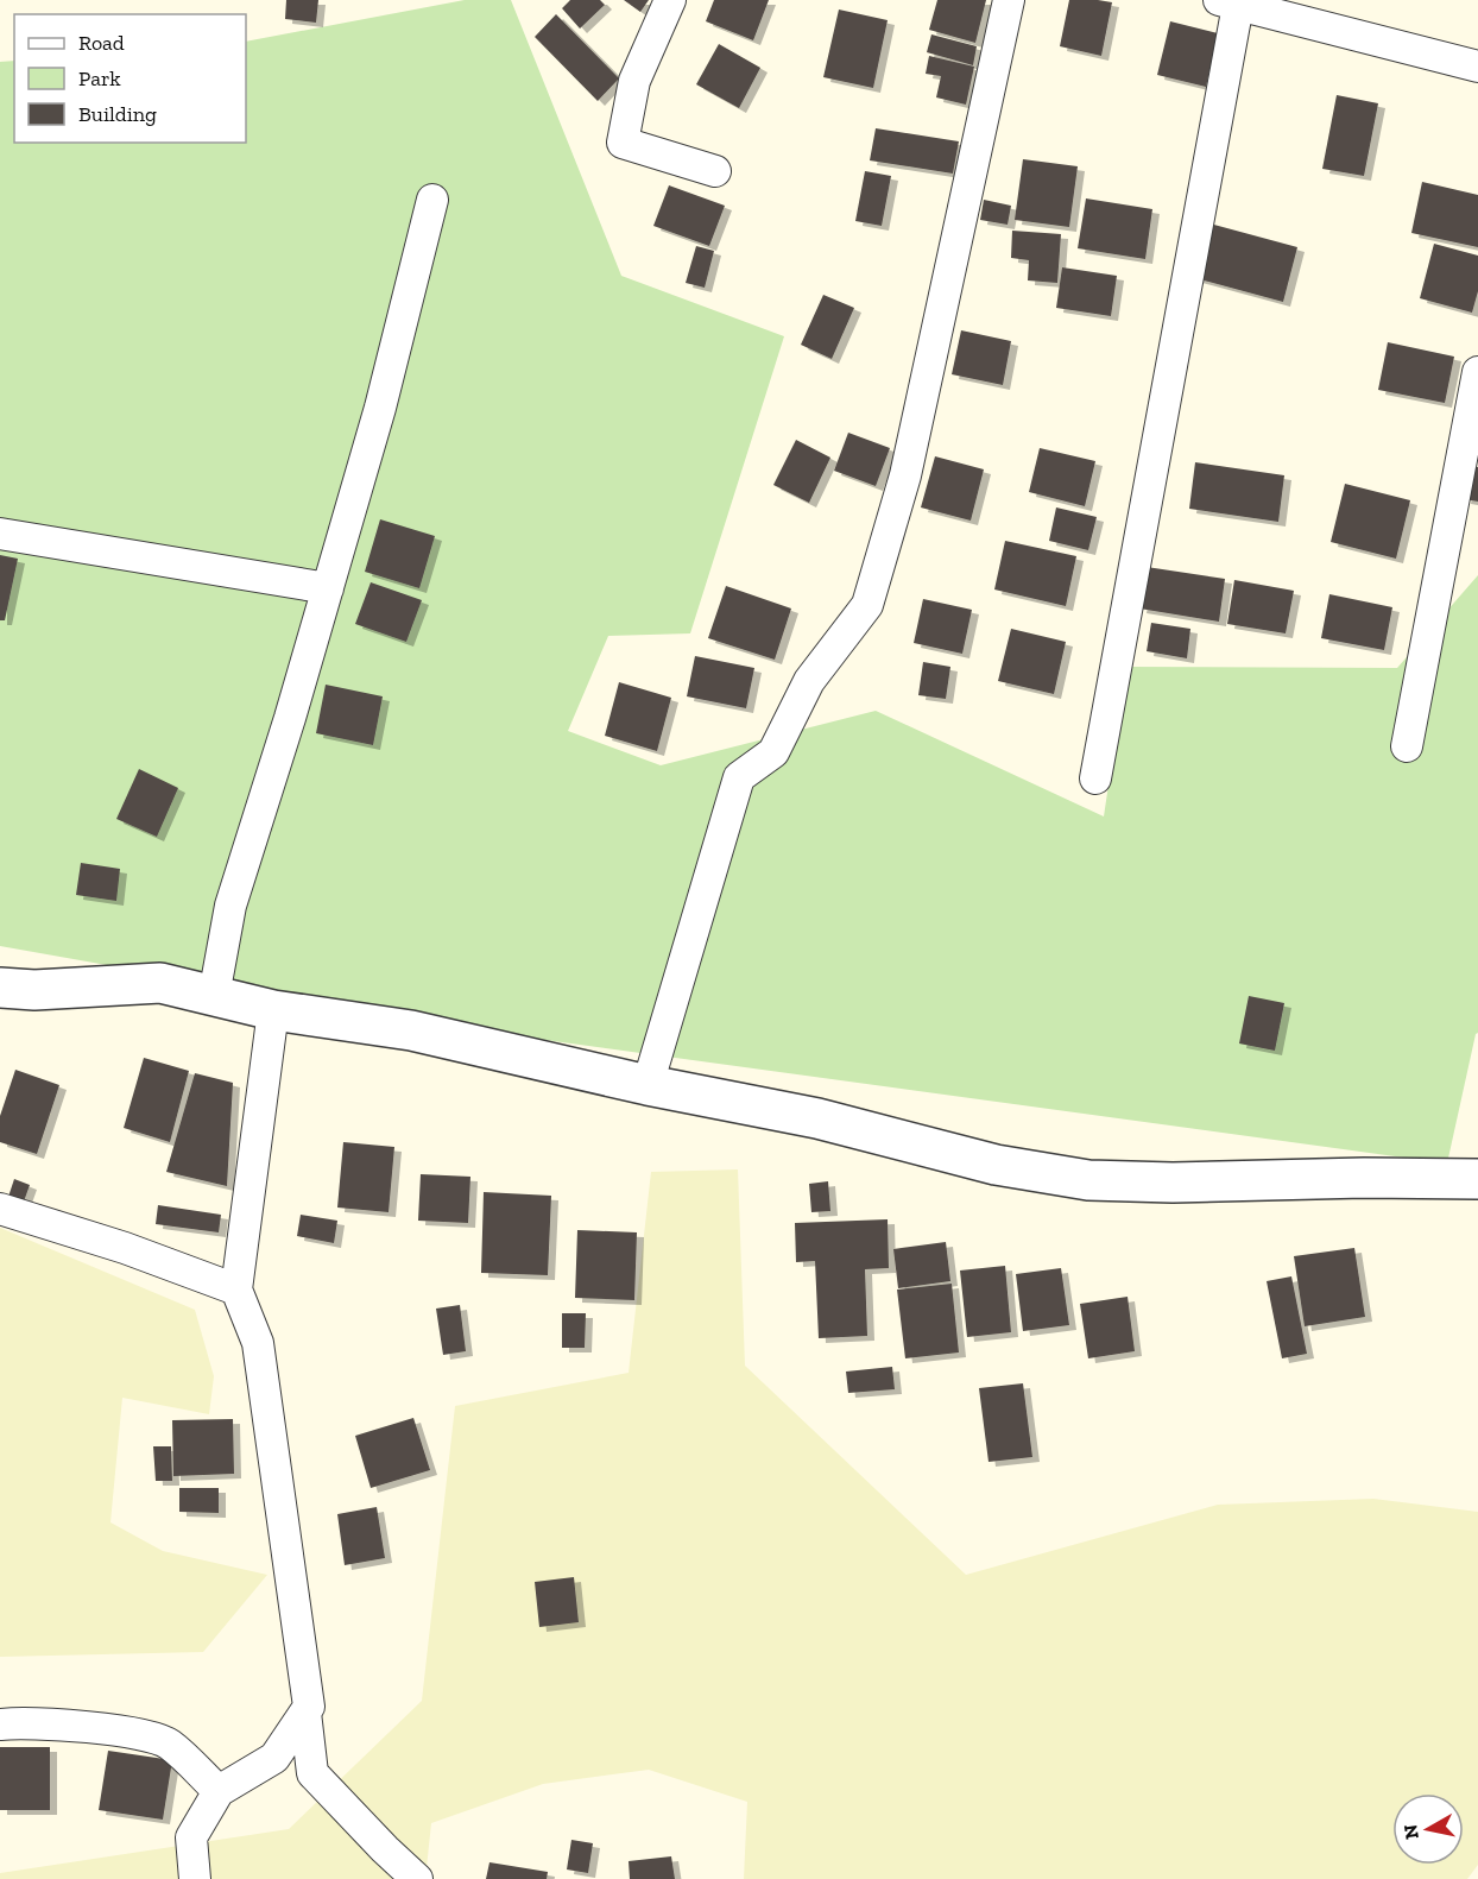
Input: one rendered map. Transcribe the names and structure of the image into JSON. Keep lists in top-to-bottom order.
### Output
{
  "legend": ["Road", "Park", "Building"],
  "north": "left"
}
